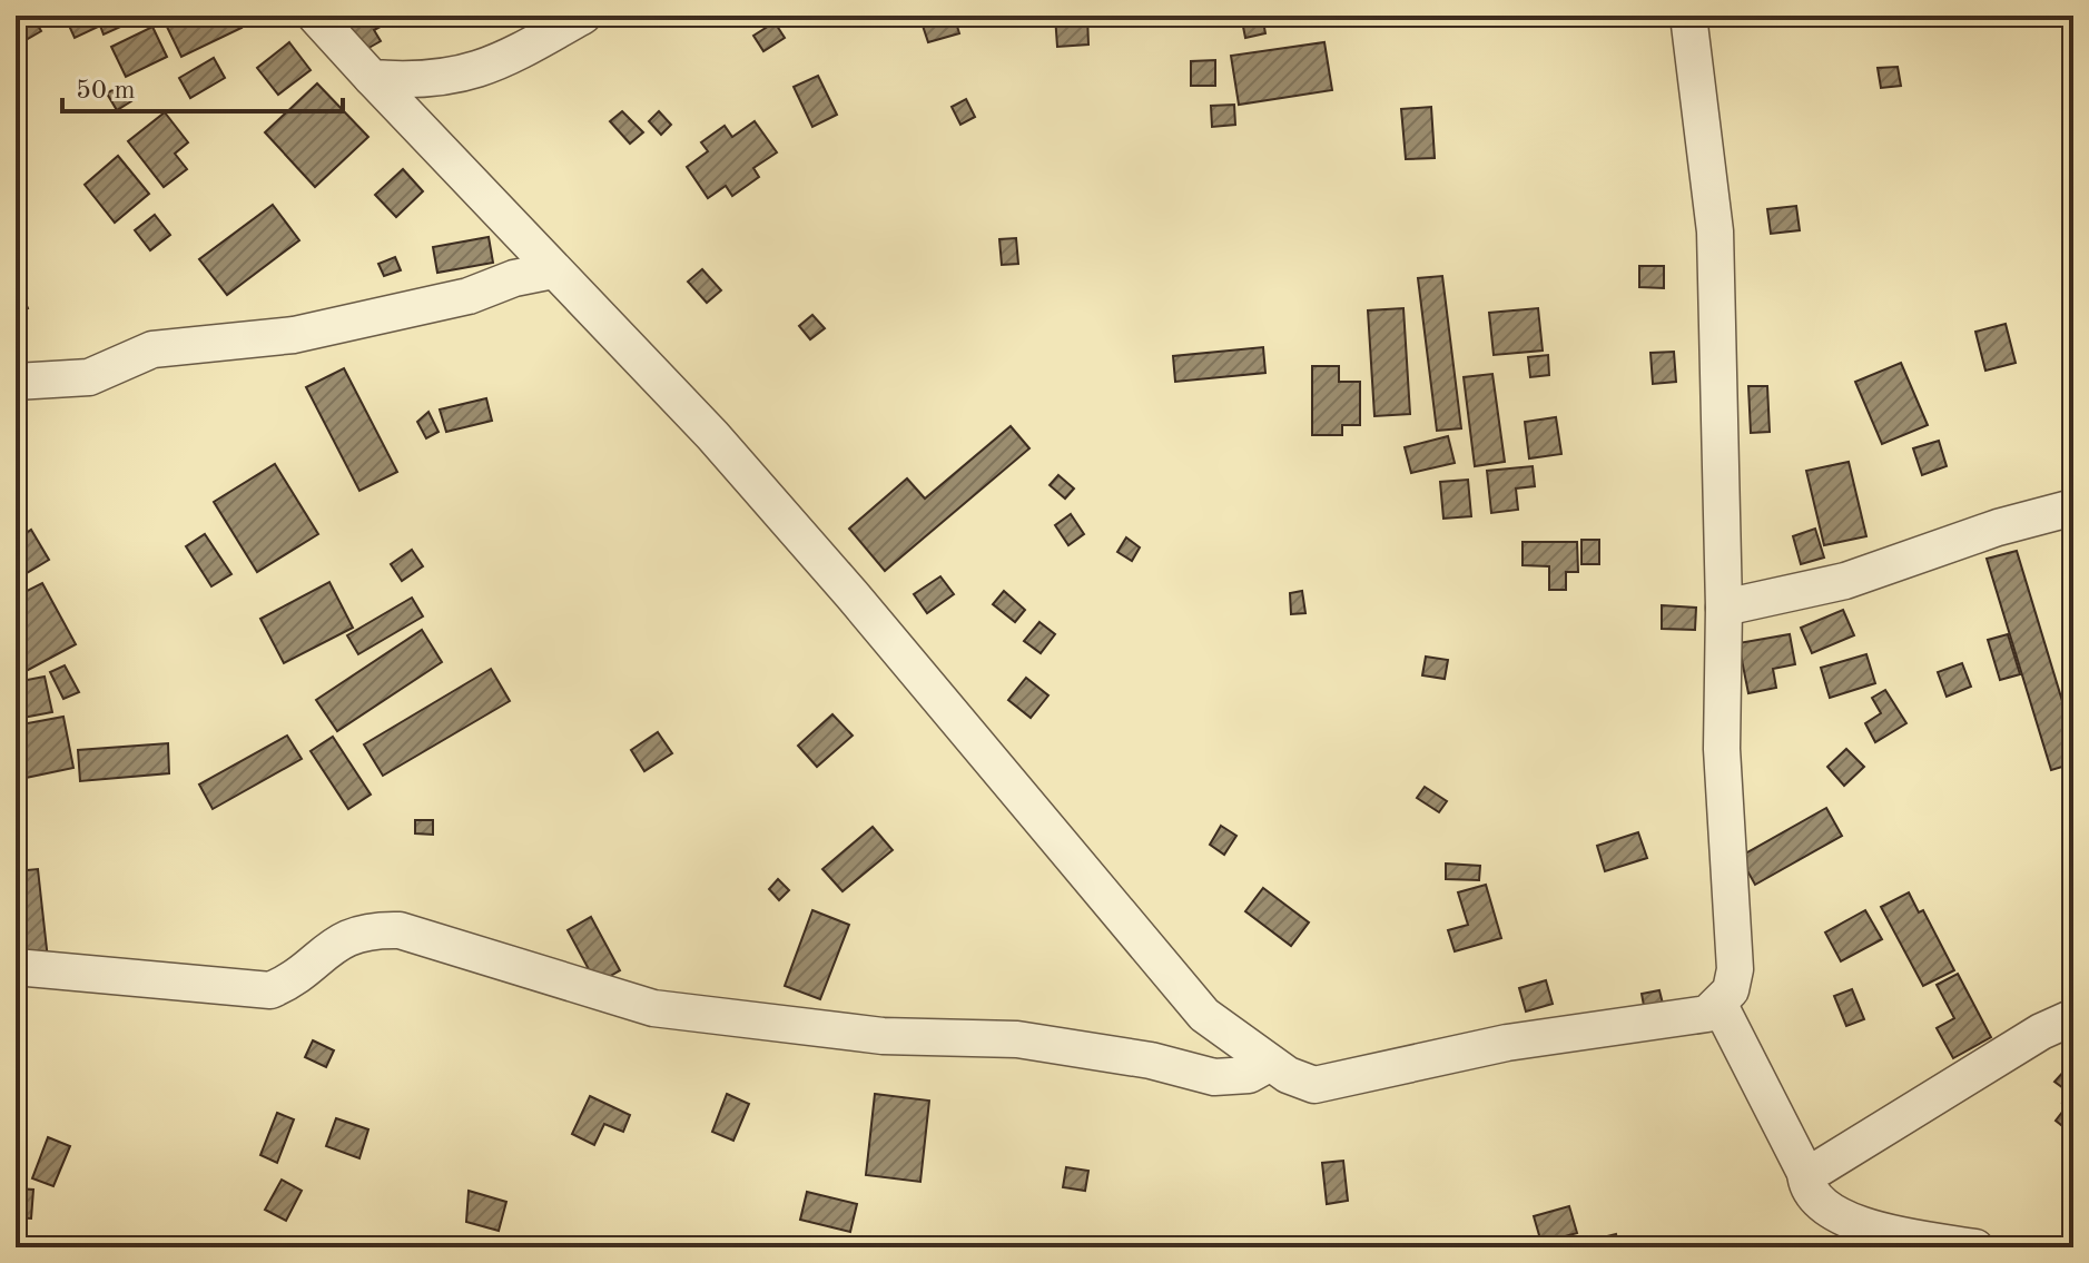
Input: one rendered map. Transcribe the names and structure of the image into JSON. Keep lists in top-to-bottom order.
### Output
{
  "scale_bar": "50 m"
}
